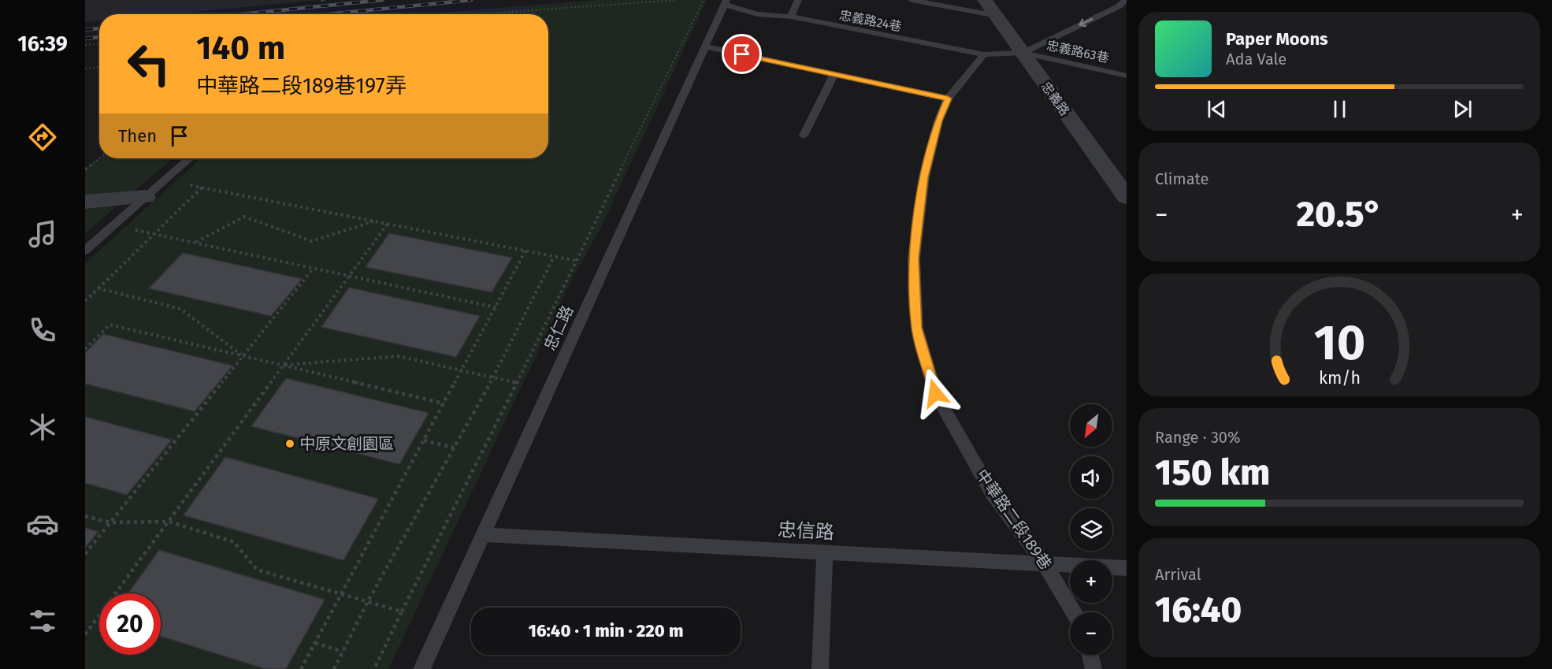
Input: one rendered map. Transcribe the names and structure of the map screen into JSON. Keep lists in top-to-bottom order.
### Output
{
  "streets": {
    "street": ["忠義路"],
    "lane": [
      "忠義路24巷",
      "忠義路63巷",
      "忠仁路",
      "中華路二段189巷",
      "忠信路"
    ]
  },
  "crossings": [
    ["忠義路24巷", "忠仁路"],
    ["忠義路24巷", "中華路二段189巷"],
    ["忠義路63巷", "忠義路"],
    ["忠仁路", "忠信路"],
    ["中華路二段189巷", "忠信路"]
  ],
  "places": ["中原文創園區"],
  "north": "bottom left",
  "page": {
    "tabs": "16:39",
    "turn": ["140 m", "中華路二段189巷197弄"],
    "song": ["Paper Moons", "Ada Vale"],
    "then": "Then",
    "tile": [
      "Climate",
      ["Range · 30%", "150 km"],
      ["Arrival", "16:40"]
    ],
    "heat": ["−", "20.5°", "+"],
    "map_buttons": ["+", "−"],
    "limit": "20",
    "trip": "16:40 · 1 min · 220 m",
    "gauge": ["10", "km/h"]
  }
}
